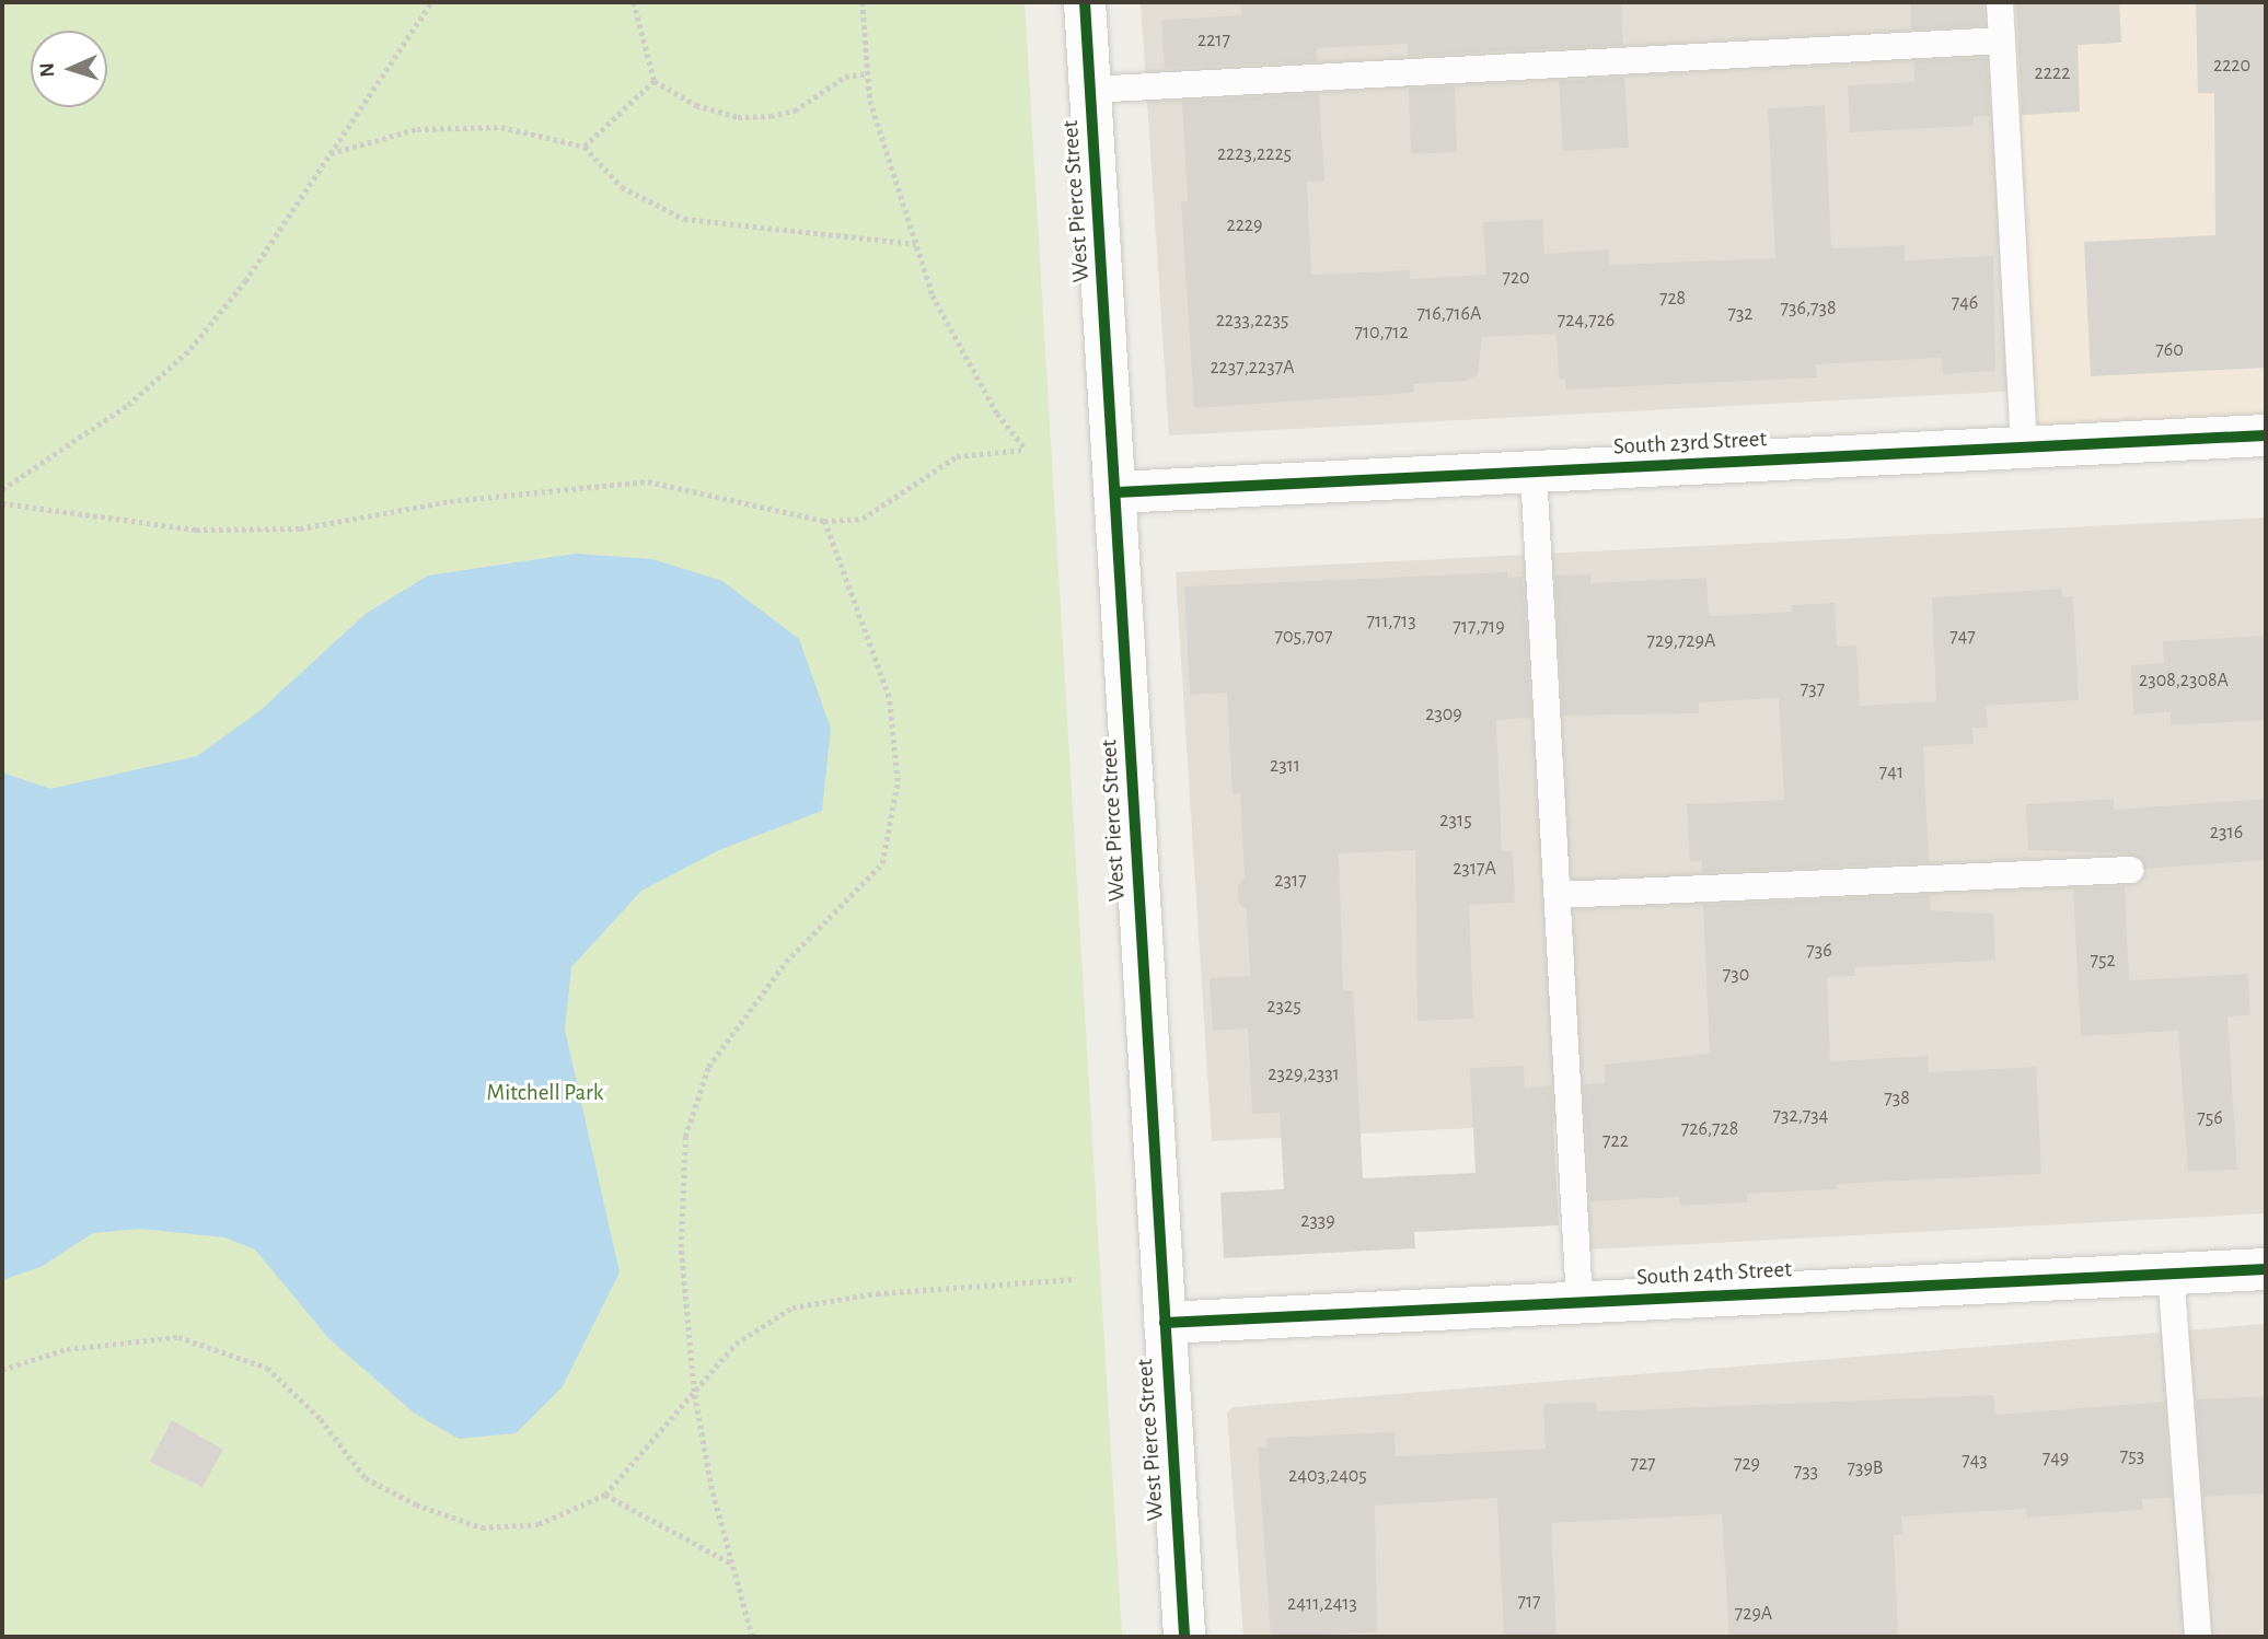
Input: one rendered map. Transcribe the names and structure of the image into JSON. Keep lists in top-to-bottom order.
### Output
{
  "streets": {
    "street": ["West Pierce Street", "South 23rd Street", "South 24th Street"]
  },
  "crossings": [
    ["West Pierce Street", "South 23rd Street"],
    ["West Pierce Street", "South 24th Street"]
  ],
  "parks": ["Mitchell Park"],
  "house_numbers": [
    "2217",
    "2220",
    "2222",
    "2223,2225",
    "2229",
    "720",
    "728",
    "746",
    "736,738",
    "716,716A",
    "732",
    "2233,2235",
    "724,726",
    "710,712",
    "760",
    "2237,2237A",
    "711,713",
    "717,719",
    "705,707",
    "747",
    "729,729A",
    "2308,2308A",
    "737",
    "2309",
    "2311",
    "741",
    "2315",
    "2316",
    "2317A",
    "2317",
    "736",
    "752",
    "730",
    "2325",
    "2329,2331",
    "738",
    "732,734",
    "756",
    "726,728",
    "722",
    "2339",
    "753",
    "749",
    "743",
    "727",
    "729",
    "739B",
    "733",
    "2403,2405",
    "717",
    "2411,2413",
    "729A"
  ],
  "north": "left"
}
